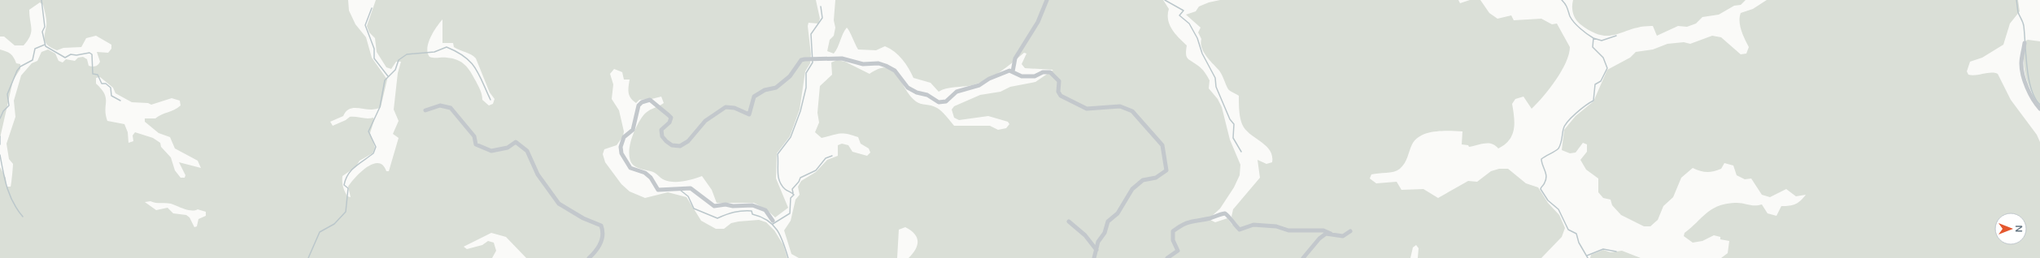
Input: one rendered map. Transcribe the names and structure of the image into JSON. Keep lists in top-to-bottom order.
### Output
{
  "north": "right"
}
